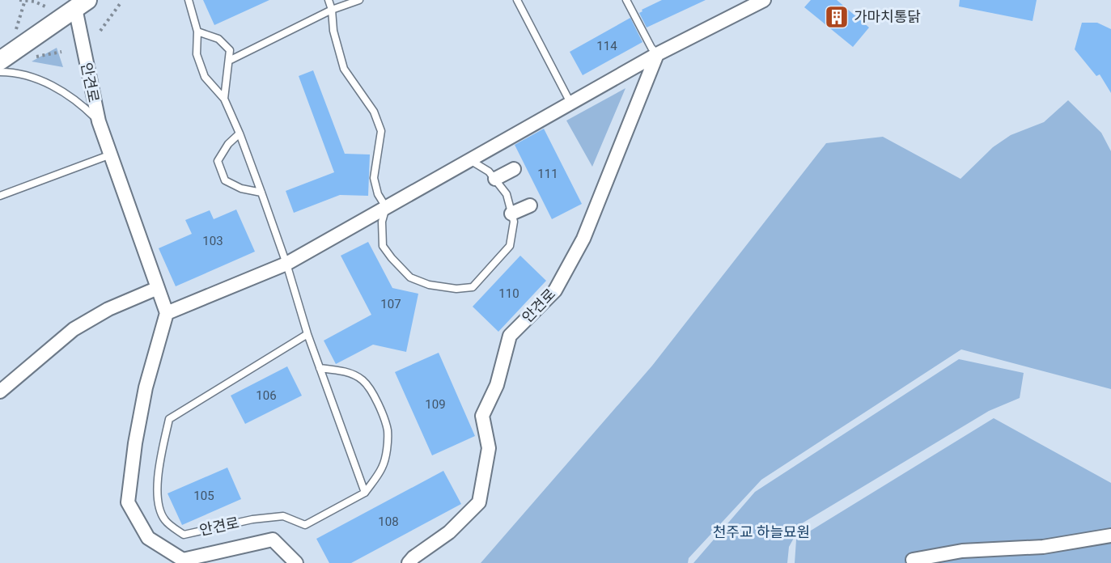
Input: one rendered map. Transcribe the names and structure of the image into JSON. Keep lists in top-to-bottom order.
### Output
{
  "streets": {
    "street": ["안견로"]
  },
  "parks": ["천주교 하늘묘원"],
  "places": {
    "building": ["가마치통닭"]
  },
  "house_numbers": [
    "114",
    "111",
    "103",
    "110",
    "107",
    "106",
    "109",
    "105",
    "108"
  ]
}
